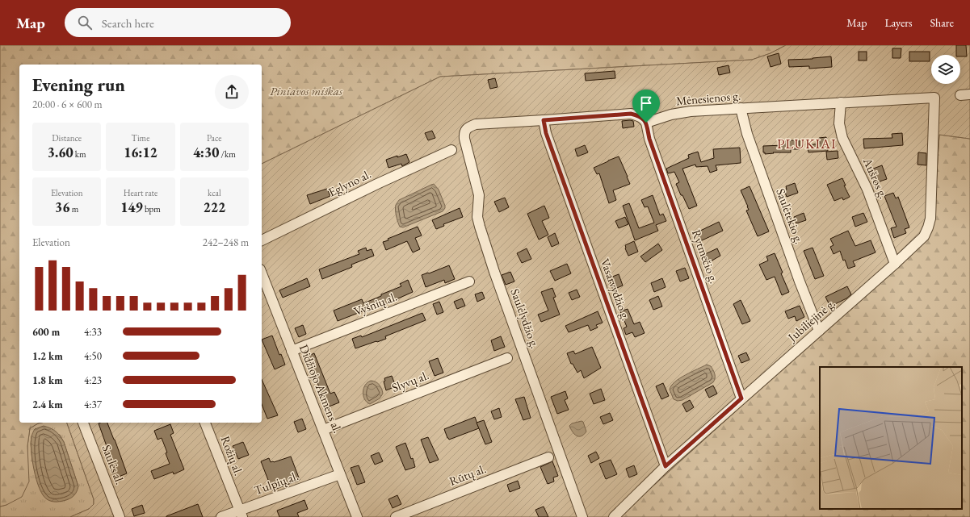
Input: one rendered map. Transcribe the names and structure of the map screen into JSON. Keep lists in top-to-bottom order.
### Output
{
  "streets": {
    "street": [
      "Mėnesienos g.",
      "Aušros g.",
      "Eglyno al.",
      "Saulėtekio g.",
      "Rytmečio g.",
      "Vasarvydžio g.",
      "Vyšnių al.",
      "Saulėlydžio g.",
      "Jubiliejinė g.",
      "Slyvų al.",
      "Didžiojo Akmens al.",
      "Rožių al.",
      "Saulės al.",
      "Rūtų al.",
      "Tulpių al."
    ]
  },
  "crossings": [
    ["Mėnesienos g.", "Aušros g."],
    ["Mėnesienos g.", "Saulėtekio g."],
    ["Mėnesienos g.", "Rytmečio g."],
    ["Mėnesienos g.", "Jubiliejinė g."],
    ["Aušros g.", "Jubiliejinė g."],
    ["Saulėtekio g.", "Jubiliejinė g."],
    ["Rytmečio g.", "Jubiliejinė g."],
    ["Vasarvydžio g.", "Saulėlydžio g."],
    ["Vasarvydžio g.", "Jubiliejinė g."],
    ["Vyšnių al.", "Didžiojo Akmens al."],
    ["Slyvų al.", "Didžiojo Akmens al."],
    ["Didžiojo Akmens al.", "Tulpių al."],
    ["Rožių al.", "Tulpių al."]
  ],
  "districts": ["PLUKIAI"],
  "parks": ["Piniavos miškas"],
  "page": {
    "header": "Map",
    "search": "Search here",
    "nav": ["Map", "Layers", "Share"],
    "heading": ["Evening run", "20:00 · 6 × 600 m"],
    "stats": [
      ["Distance", "3.60 km"],
      ["Time", "16:12"],
      ["Pace", "4:30 /km"],
      ["Elevation", "36 m"],
      ["Heart rate", "149 bpm"],
      ["kcal", "222"]
    ],
    "chart": ["Elevation", "242–248 m"],
    "list": [
      {
        "name": "600 m",
        "note": "4:33"
      },
      {
        "name": "1.2 km",
        "note": "4:50"
      },
      {
        "name": "1.8 km",
        "note": "4:23"
      },
      {
        "name": "2.4 km",
        "note": "4:37"
      }
    ]
  }
}
